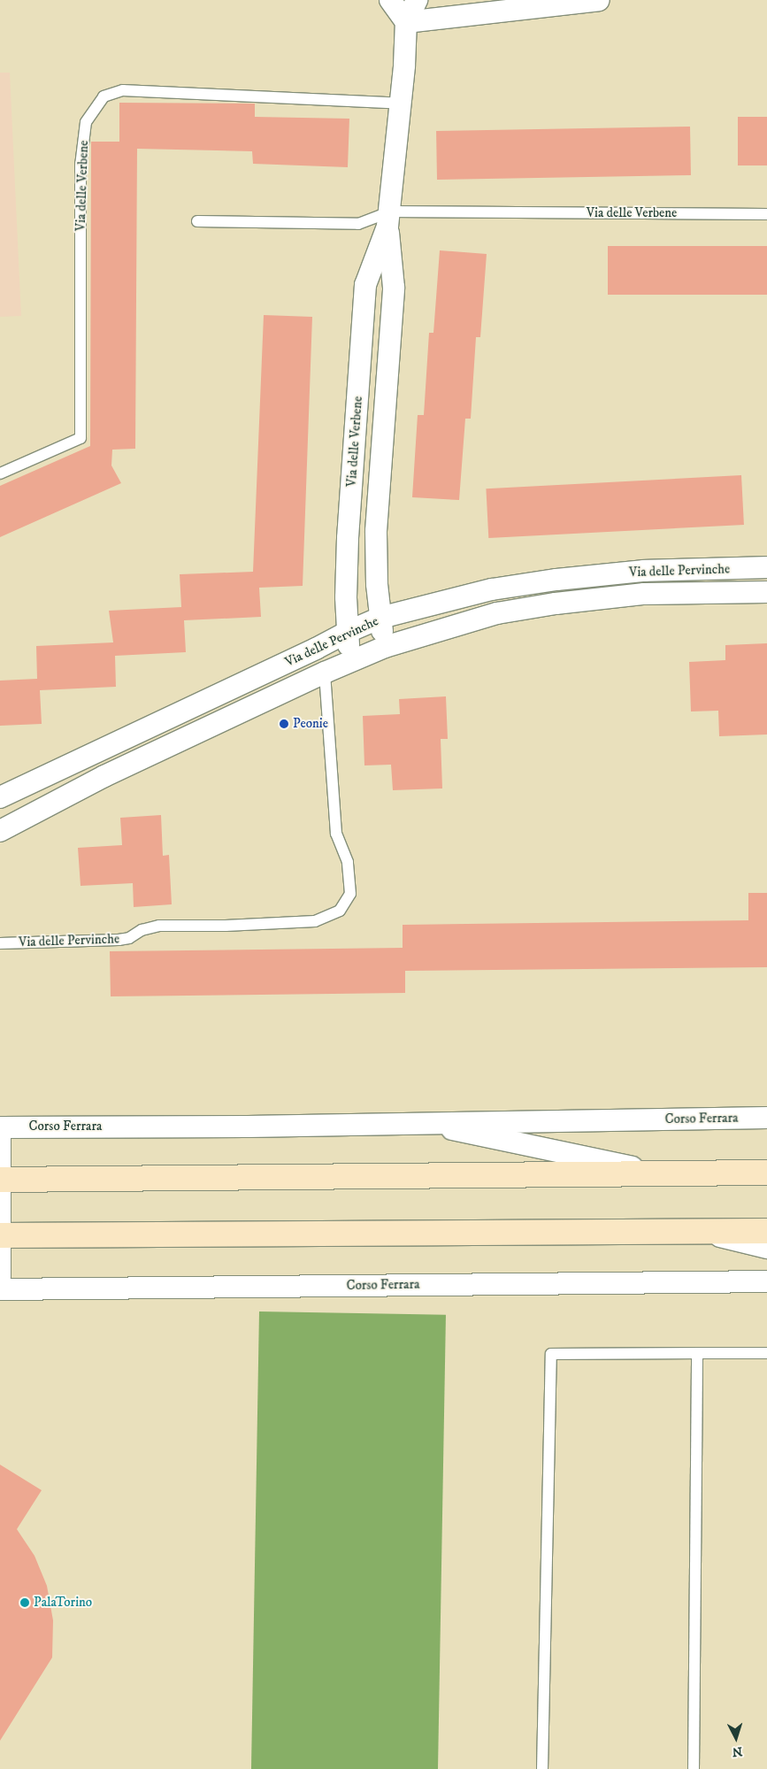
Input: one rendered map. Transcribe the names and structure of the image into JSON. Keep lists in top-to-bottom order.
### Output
{
  "streets": {
    "main road": ["Corso Ferrara"],
    "street": ["Via delle Verbene", "Via delle Pervinche"]
  },
  "crossings": [
    ["Via delle Verbene", "Via delle Pervinche"]
  ],
  "places": ["Peonie", "PalaTorino"],
  "north": "bottom"
}
